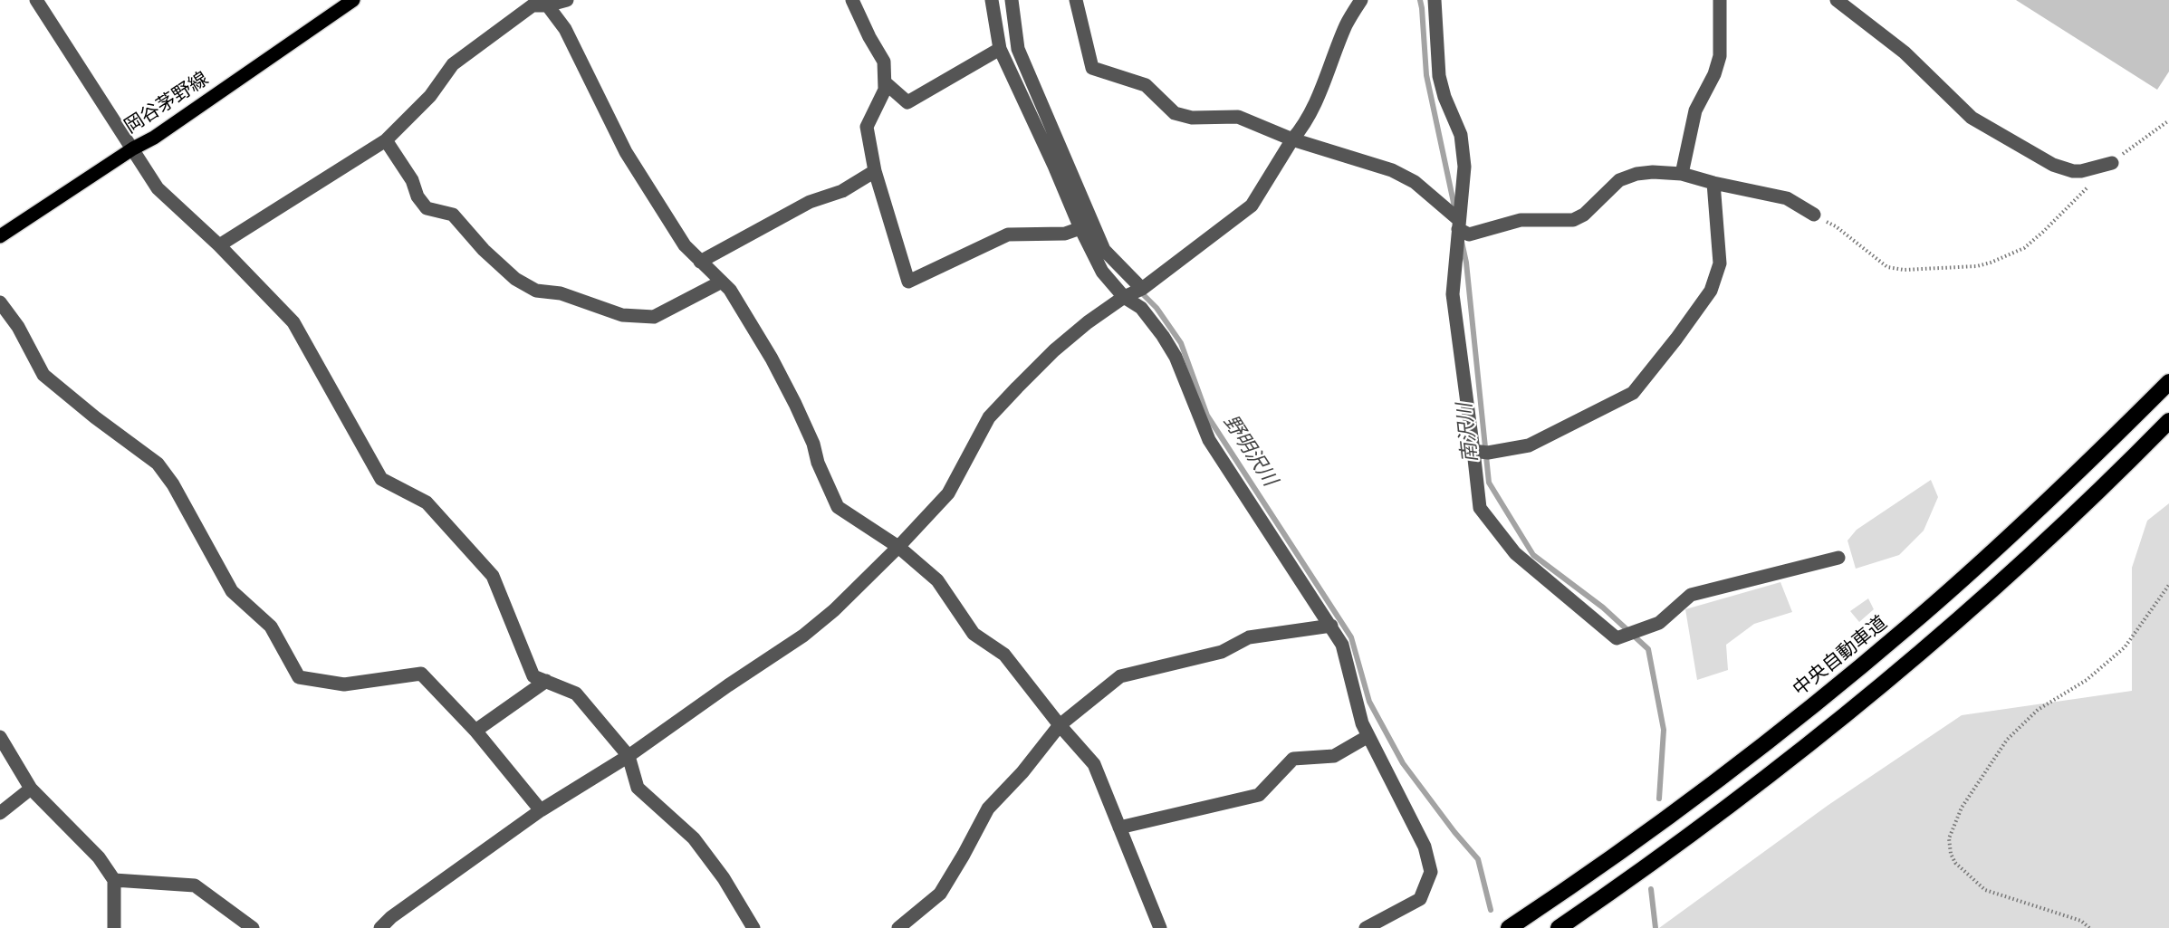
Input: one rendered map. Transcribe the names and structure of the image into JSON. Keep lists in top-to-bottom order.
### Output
{
  "streets": {
    "highway": ["中央自動車道"],
    "main road": ["岡谷茅野線"]
  },
  "water": ["南沢川", "野明沢川"]
}
